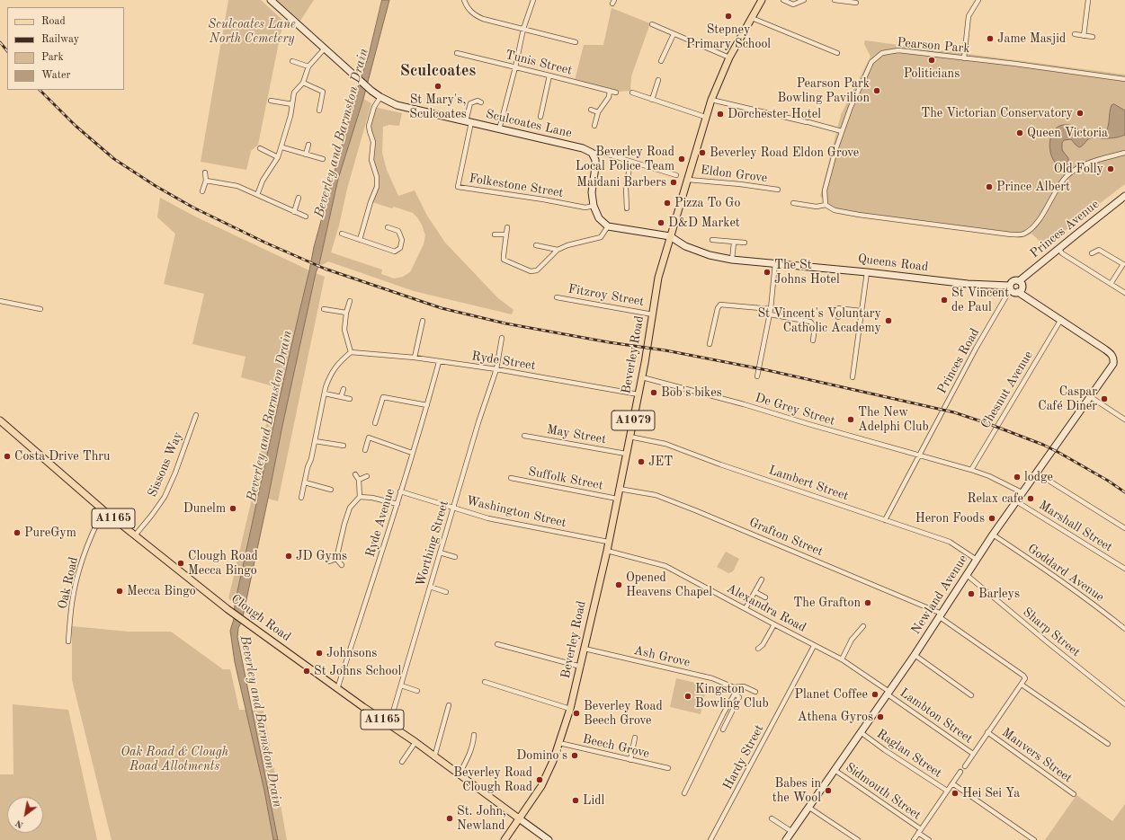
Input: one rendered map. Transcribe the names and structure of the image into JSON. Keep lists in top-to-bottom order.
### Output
{
  "streets": {
    "main road": [
      "Beverley Road",
      "A1079",
      "A1165",
      "Clough Road"
    ],
    "street": [
      "Pearson Park",
      "Tunis Street",
      "Sculcoates Lane",
      "Eldon Grove",
      "Folkestone Street",
      "Princes Avenue",
      "Queens Road",
      "Fitzroy Street",
      "Ryde Street",
      "Princes Road",
      "Chesnut Avenue",
      "De Grey Street",
      "May Street",
      "Sissons Way",
      "Suffolk Street",
      "Lambert Street",
      "Washington Street",
      "Ryde Avenue",
      "Marshall Street",
      "Grafton Street",
      "Worthing Street",
      "Goddard Avenue",
      "Oak Road",
      "Newland Avenue",
      "Alexandra Road",
      "Sharp Street",
      "Ash Grove",
      "Lambton Street",
      "Beech Grove",
      "Raglan Street",
      "Manvers Street",
      "Hardy Street",
      "Sidmouth Street"
    ]
  },
  "crossings": [
    ["Sculcoates Lane", "Folkestone Street"],
    ["Eldon Grove", "Beverley Road"],
    ["Princes Avenue", "Queens Road"],
    ["Princes Avenue", "Princes Road"],
    ["Queens Road", "Beverley Road"],
    ["Queens Road", "Princes Road"],
    ["Fitzroy Street", "Beverley Road"],
    ["Beverley Road", "Ryde Street"],
    ["Beverley Road", "De Grey Street"],
    ["Beverley Road", "May Street"],
    ["Beverley Road", "Suffolk Street"],
    ["Beverley Road", "Lambert Street"],
    ["Beverley Road", "Washington Street"],
    ["Beverley Road", "Grafton Street"],
    ["Beverley Road", "Alexandra Road"],
    ["Beverley Road", "Clough Road"],
    ["Beverley Road", "Ash Grove"],
    ["Beverley Road", "Beech Grove"],
    ["Ryde Street", "Ryde Avenue"],
    ["Ryde Street", "Worthing Street"],
    ["Princes Road", "De Grey Street"],
    ["Princes Road", "Lambert Street"],
    ["Chesnut Avenue", "De Grey Street"],
    ["Chesnut Avenue", "Newland Avenue"],
    ["De Grey Street", "Newland Avenue"],
    ["Sissons Way", "Clough Road"],
    ["Lambert Street", "Newland Avenue"],
    ["Washington Street", "Ryde Avenue"],
    ["Washington Street", "Worthing Street"],
    ["Ryde Avenue", "Clough Road"],
    ["Marshall Street", "Newland Avenue"],
    ["Grafton Street", "Newland Avenue"],
    ["Worthing Street", "Clough Road"],
    ["Goddard Avenue", "Newland Avenue"],
    ["Oak Road", "Clough Road"],
    ["Newland Avenue", "Alexandra Road"],
    ["Newland Avenue", "Sharp Street"],
    ["Newland Avenue", "Lambton Street"],
    ["Newland Avenue", "Raglan Street"],
    ["Newland Avenue", "Sidmouth Street"],
    ["Alexandra Road", "Lambton Street"],
    ["Alexandra Road", "Hardy Street"]
  ],
  "districts": ["Sculcoates"],
  "water": ["Beverley and Barmston Drain"],
  "parks": ["Sculcoates Lane North Cemetery", "Oak Road & Clough Road Allotments"],
  "places": [
    "Stepney Primary School",
    "Jame Masjid",
    "Politicians",
    "St Mary's, Sculcoates",
    "Pearson Park Bowling Pavilion",
    "The Victorian Conservatory",
    "Dorchester Hotel",
    "Queen Victoria",
    "Beverley Road Eldon Grove",
    "Beverley Road Local Police Team",
    "Old Folly",
    "Maidani Barbers",
    "Prince Albert",
    "Pizza To Go",
    "D&D Market",
    "The St Johns Hotel",
    "St Vincent de Paul",
    "St Vincent's Voluntary Catholic Academy",
    "Bob's bikes",
    "Caspar Café Diner",
    "The New Adelphi Club",
    "Costa Drive Thru",
    "JET",
    "lodge",
    "Relax cafe",
    "Dunelm",
    "Heron Foods",
    "PureGym",
    "JD Gyms",
    "Clough Road Mecca Bingo",
    "Opened Heavens Chapel",
    "Mecca Bingo",
    "Barleys",
    "The Grafton",
    "Johnsons",
    "St Johns School",
    "Planet Coffee",
    "Kingston Bowling Club",
    "Beverley Road Beech Grove",
    "Athena Gyros",
    "Domino's",
    "Beverley Road Clough Road",
    "Babes in the Wool",
    "Hei Sei Ya",
    "Lidl",
    "St. John, Newland"
  ],
  "legend": [
    "Road",
    "Railway",
    "Park",
    "Water"
  ],
  "north": "bottom left"
}
